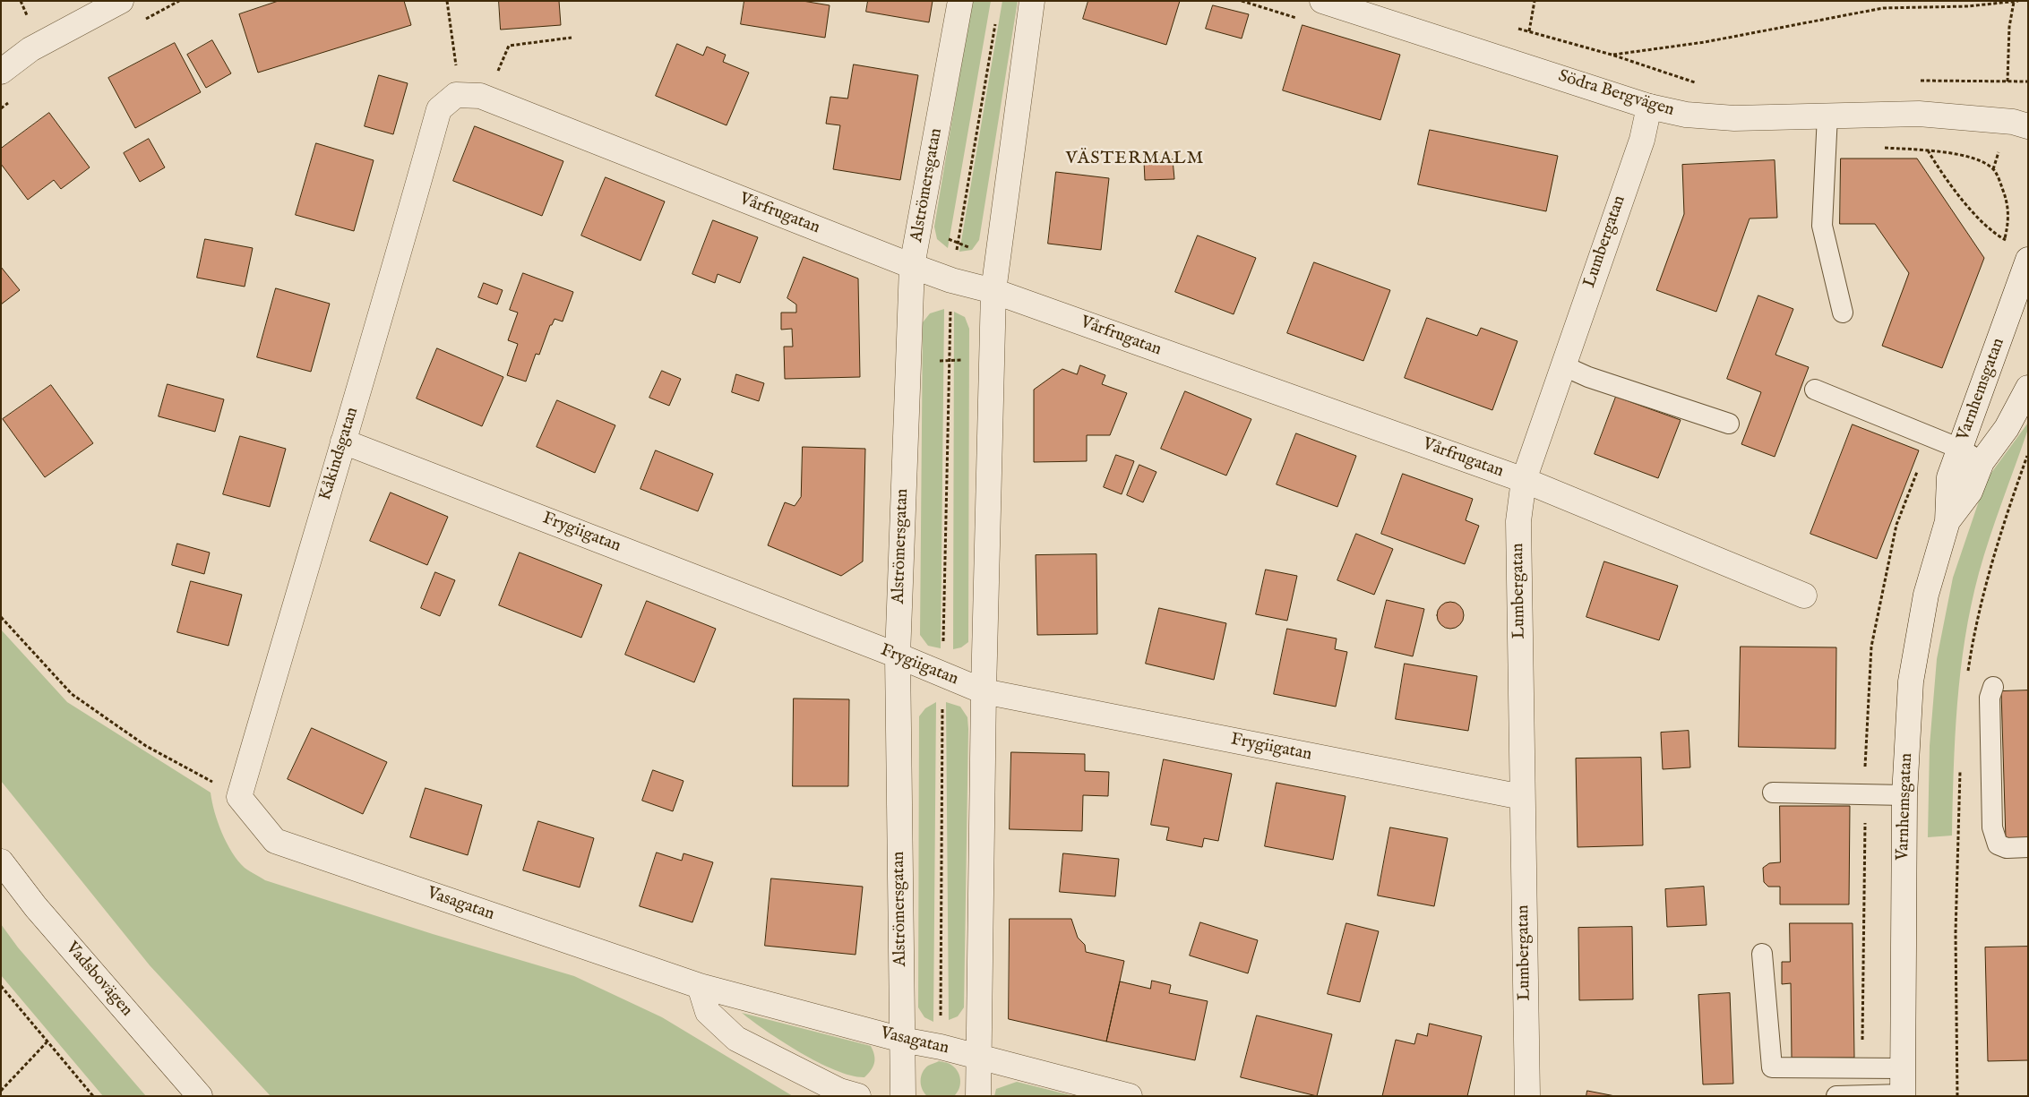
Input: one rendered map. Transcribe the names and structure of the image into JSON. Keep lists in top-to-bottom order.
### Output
{
  "streets": {
    "street": [
      "Södra Bergvägen",
      "Alströmersgatan",
      "Vårfrugatan",
      "Lumbergatan",
      "Varnhemsgatan",
      "Kåkindsgatan",
      "Frygiigatan",
      "Vasagatan",
      "Vadsbovägen"
    ]
  },
  "crossings": [
    ["Södra Bergvägen", "Lumbergatan"],
    ["Alströmersgatan", "Vårfrugatan"],
    ["Alströmersgatan", "Frygiigatan"],
    ["Alströmersgatan", "Vasagatan"],
    ["Vårfrugatan", "Lumbergatan"],
    ["Vårfrugatan", "Kåkindsgatan"],
    ["Lumbergatan", "Frygiigatan"],
    ["Kåkindsgatan", "Frygiigatan"],
    ["Kåkindsgatan", "Vasagatan"]
  ],
  "districts": ["VÄSTERMALM"]
}
